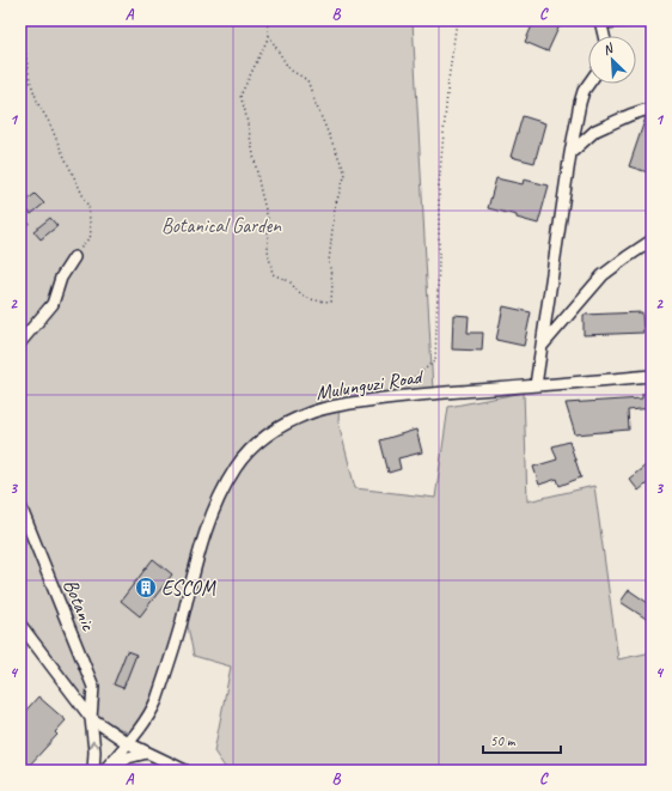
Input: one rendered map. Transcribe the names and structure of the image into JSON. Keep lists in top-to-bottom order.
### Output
{
  "streets": {
    "street": ["Mulunguzi Road", "Botanic"]
  },
  "parks": ["Botanical Garden"],
  "places": {
    "building": ["ESCOM"]
  },
  "scale_bar": "50 m",
  "north": "top left",
  "grid": {
    "columns": ["A", "B", "C"],
    "rows": [
      "1",
      "2",
      "3",
      "4"
    ]
  }
}
